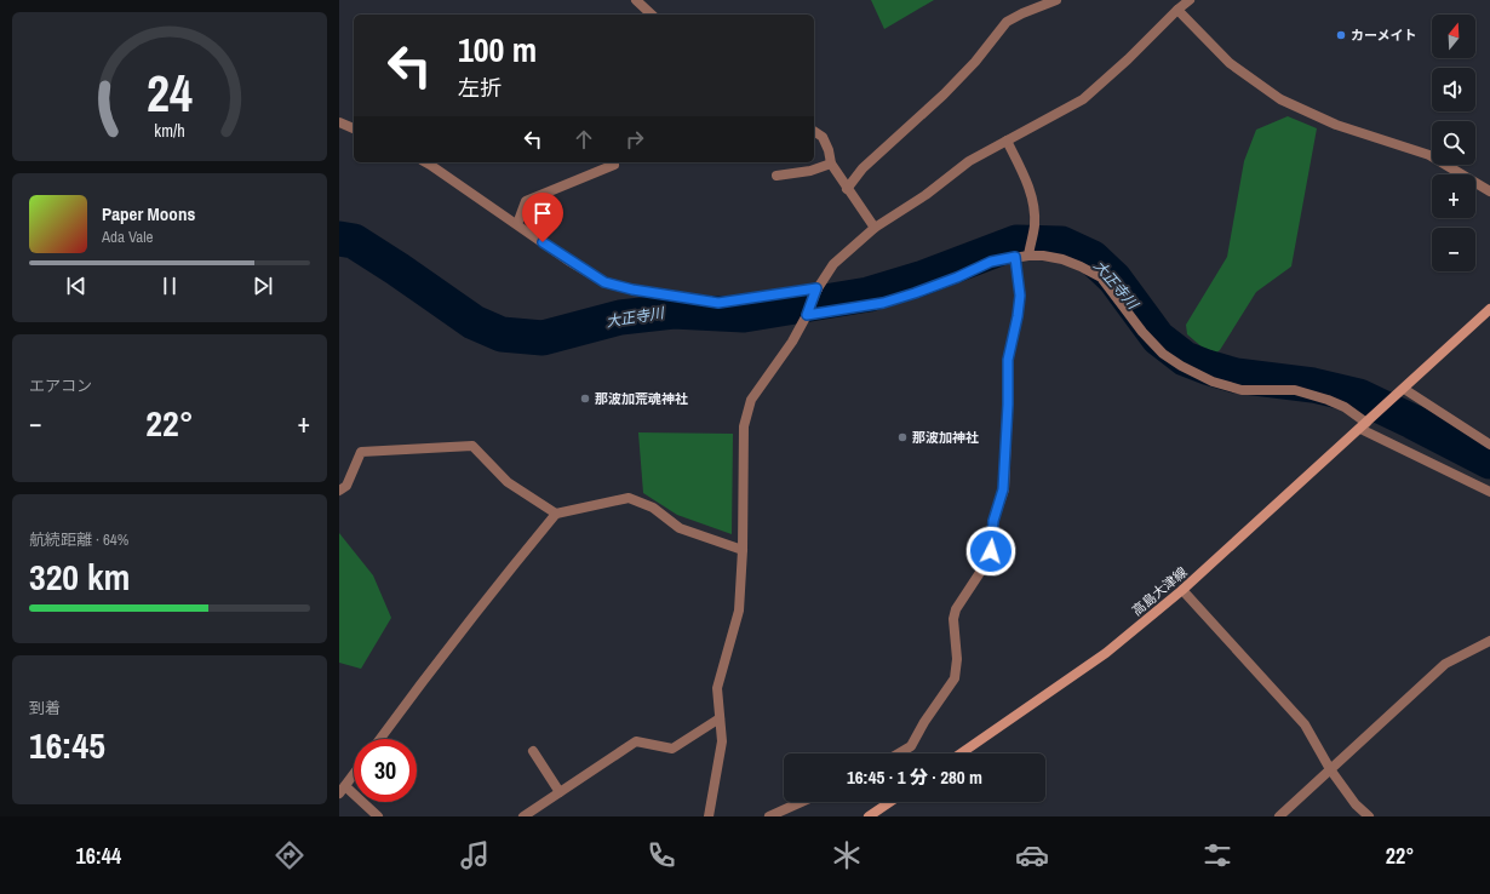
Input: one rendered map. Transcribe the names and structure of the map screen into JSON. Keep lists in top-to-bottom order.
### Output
{
  "streets": {
    "main road": ["高島大津線"]
  },
  "water": ["大正寺川"],
  "places": ["カーメイト", "那波加荒魂神社", "那波加神社"],
  "north": "top",
  "page": {
    "map_buttons": ["+", "−"],
    "turn": ["100 m", "左折"],
    "song": ["Paper Moons", "Ada Vale"],
    "tile": [
      "エアコン",
      ["航続距離 · 64%", "320 km"],
      ["到着", "16:45"]
    ],
    "heat": ["−", "22°", "+"],
    "limit": "30",
    "trip": "16:45 · 1 分 · 280 m",
    "tabs": ["16:44", "22°"],
    "gauge": ["24", "km/h"]
  }
}
